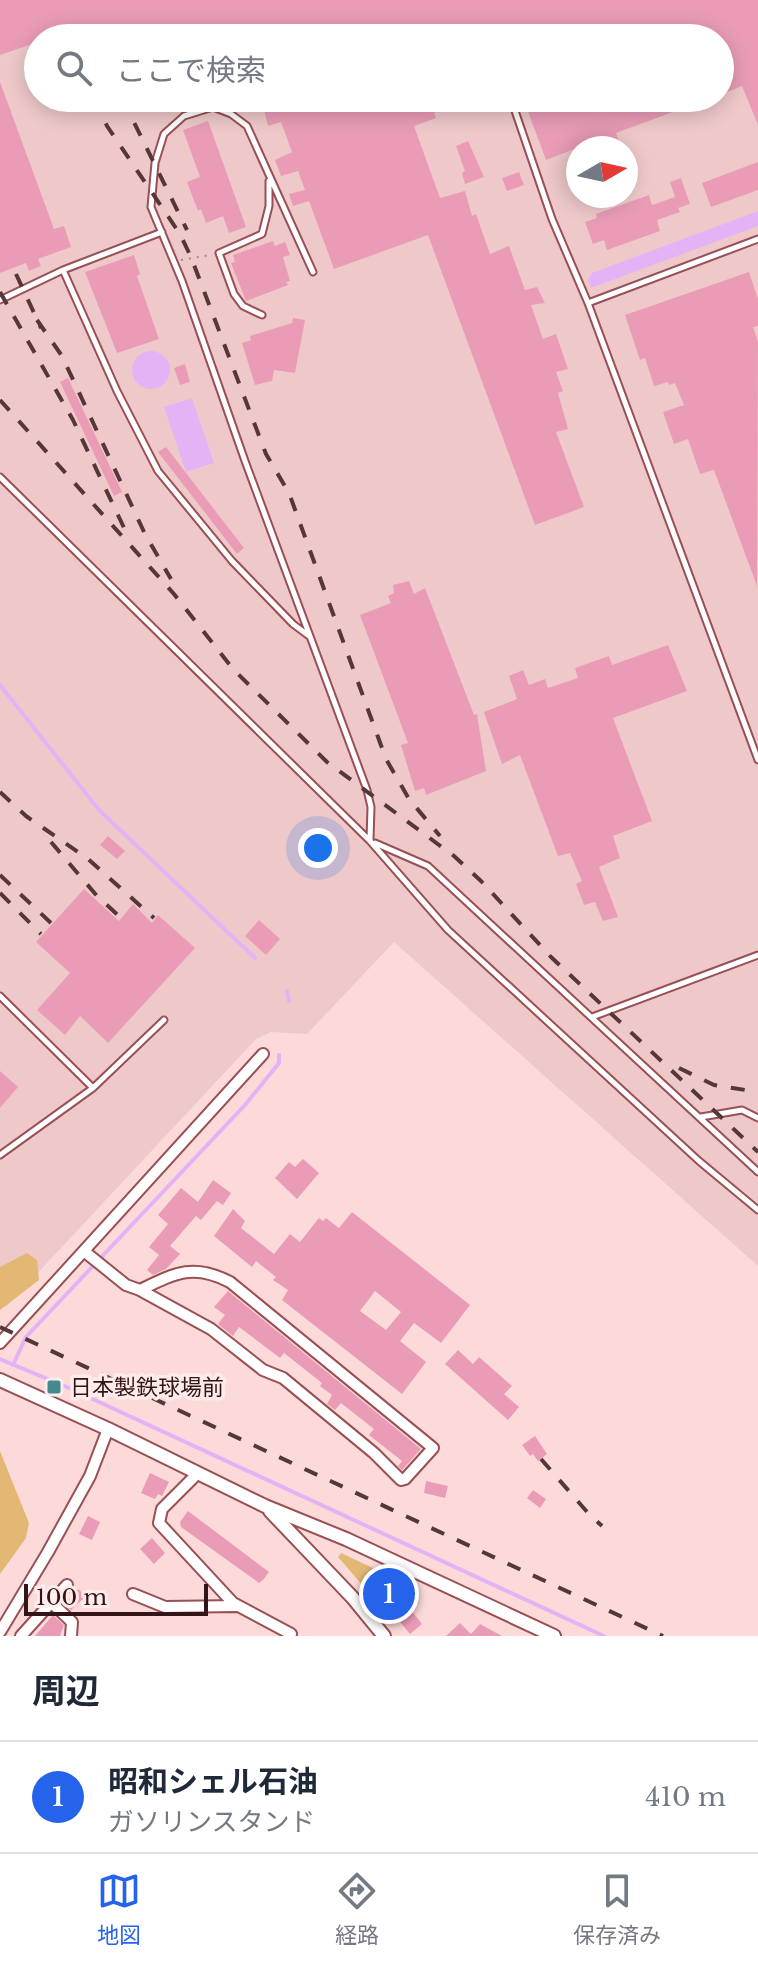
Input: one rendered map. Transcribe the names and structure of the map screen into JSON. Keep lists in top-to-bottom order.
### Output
{
  "places": {
    "transit": ["日本製鉄球場前"]
  },
  "scale_bar": "100 m",
  "north": "right",
  "page": {
    "search": "ここで検索",
    "pins": "1",
    "scale": "100 m",
    "heading": "周辺",
    "list": [
      {
        "mark": "1",
        "name": "昭和シェル石油",
        "note": "ガソリンスタンド",
        "value": "410 m"
      }
    ],
    "nav": ["地図", "経路", "保存済み"]
  }
}
